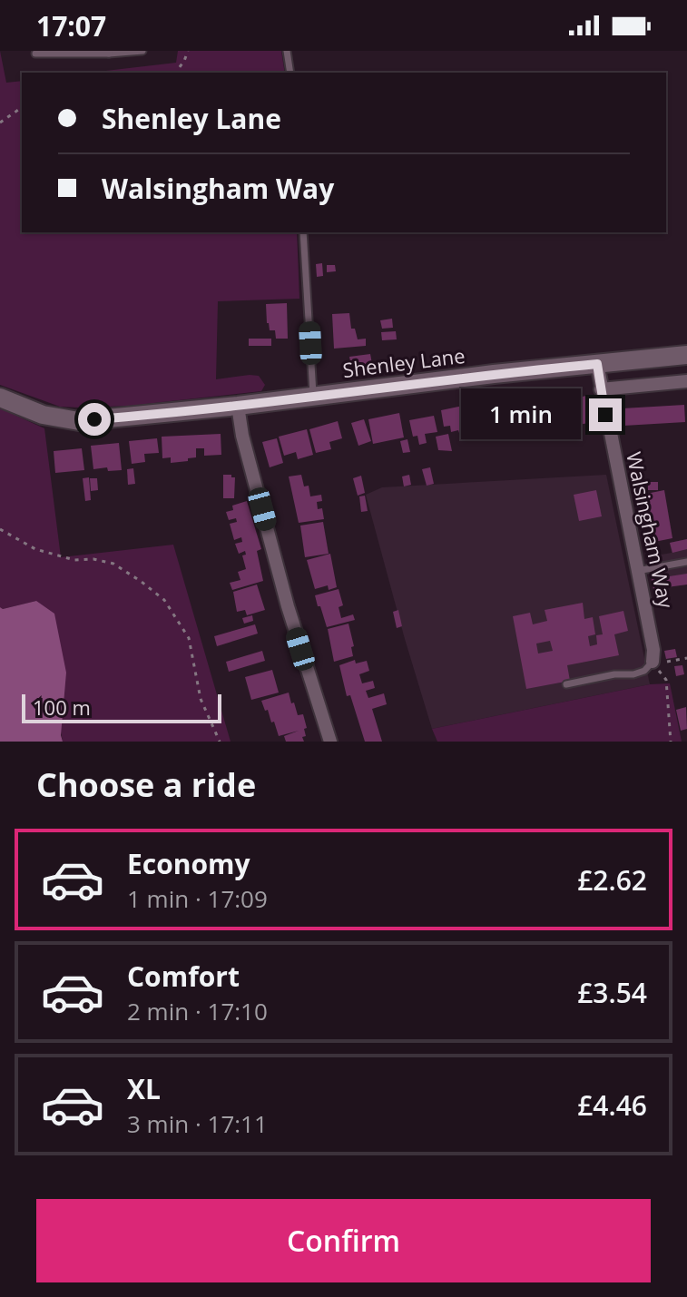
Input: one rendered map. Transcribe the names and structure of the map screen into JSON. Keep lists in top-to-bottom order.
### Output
{
  "streets": {
    "main road": ["Shenley Lane"],
    "street": ["Walsingham Way"]
  },
  "crossings": [
    ["Shenley Lane", "Walsingham Way"]
  ],
  "scale_bar": "100 m",
  "page": {
    "status": "17:07",
    "banner": ["Shenley Lane", "Walsingham Way"],
    "bubble": "1 min",
    "scale": "100 m",
    "heading": "Choose a ride",
    "list": [
      {
        "name": "Economy",
        "note": "1 min · 17:09",
        "value": "£2.62"
      },
      {
        "name": "Comfort",
        "note": "2 min · 17:10",
        "value": "£3.54"
      },
      {
        "name": "XL",
        "note": "3 min · 17:11",
        "value": "£4.46"
      }
    ],
    "buttons": "Confirm"
  }
}
